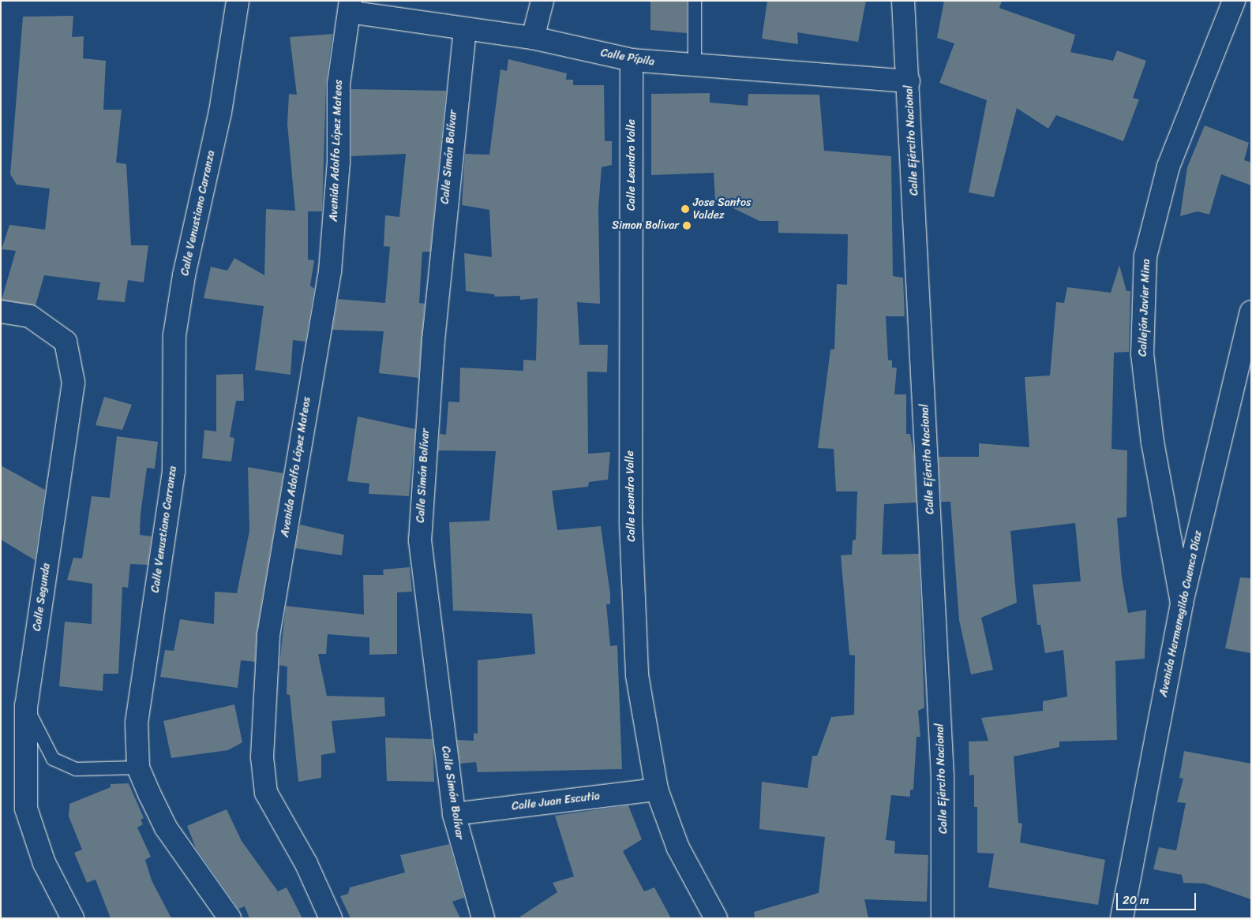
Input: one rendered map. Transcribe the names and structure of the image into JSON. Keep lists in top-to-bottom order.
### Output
{
  "streets": {
    "street": [
      "Calle Pípila",
      "Calle Ejército Nacional",
      "Avenida Adolfo López Mateos",
      "Calle Simón Bolívar",
      "Calle Leandro Valle",
      "Calle Venustiano Carranza",
      "Callejón Javier Mina",
      "Calle Segunda",
      "Avenida Hermenegildo Cuenca Díaz",
      "Calle Juan Escutia"
    ]
  },
  "crossings": [
    ["Calle Pípila", "Calle Ejército Nacional"],
    ["Calle Pípila", "Avenida Adolfo López Mateos"],
    ["Calle Pípila", "Calle Simón Bolívar"],
    ["Calle Pípila", "Calle Leandro Valle"],
    ["Calle Simón Bolívar", "Calle Juan Escutia"],
    ["Calle Leandro Valle", "Calle Juan Escutia"],
    ["Callejón Javier Mina", "Avenida Hermenegildo Cuenca Díaz"]
  ],
  "places": ["Jose Santos Valdez", "Simon Bolivar"],
  "scale_bar": "20 m"
}
